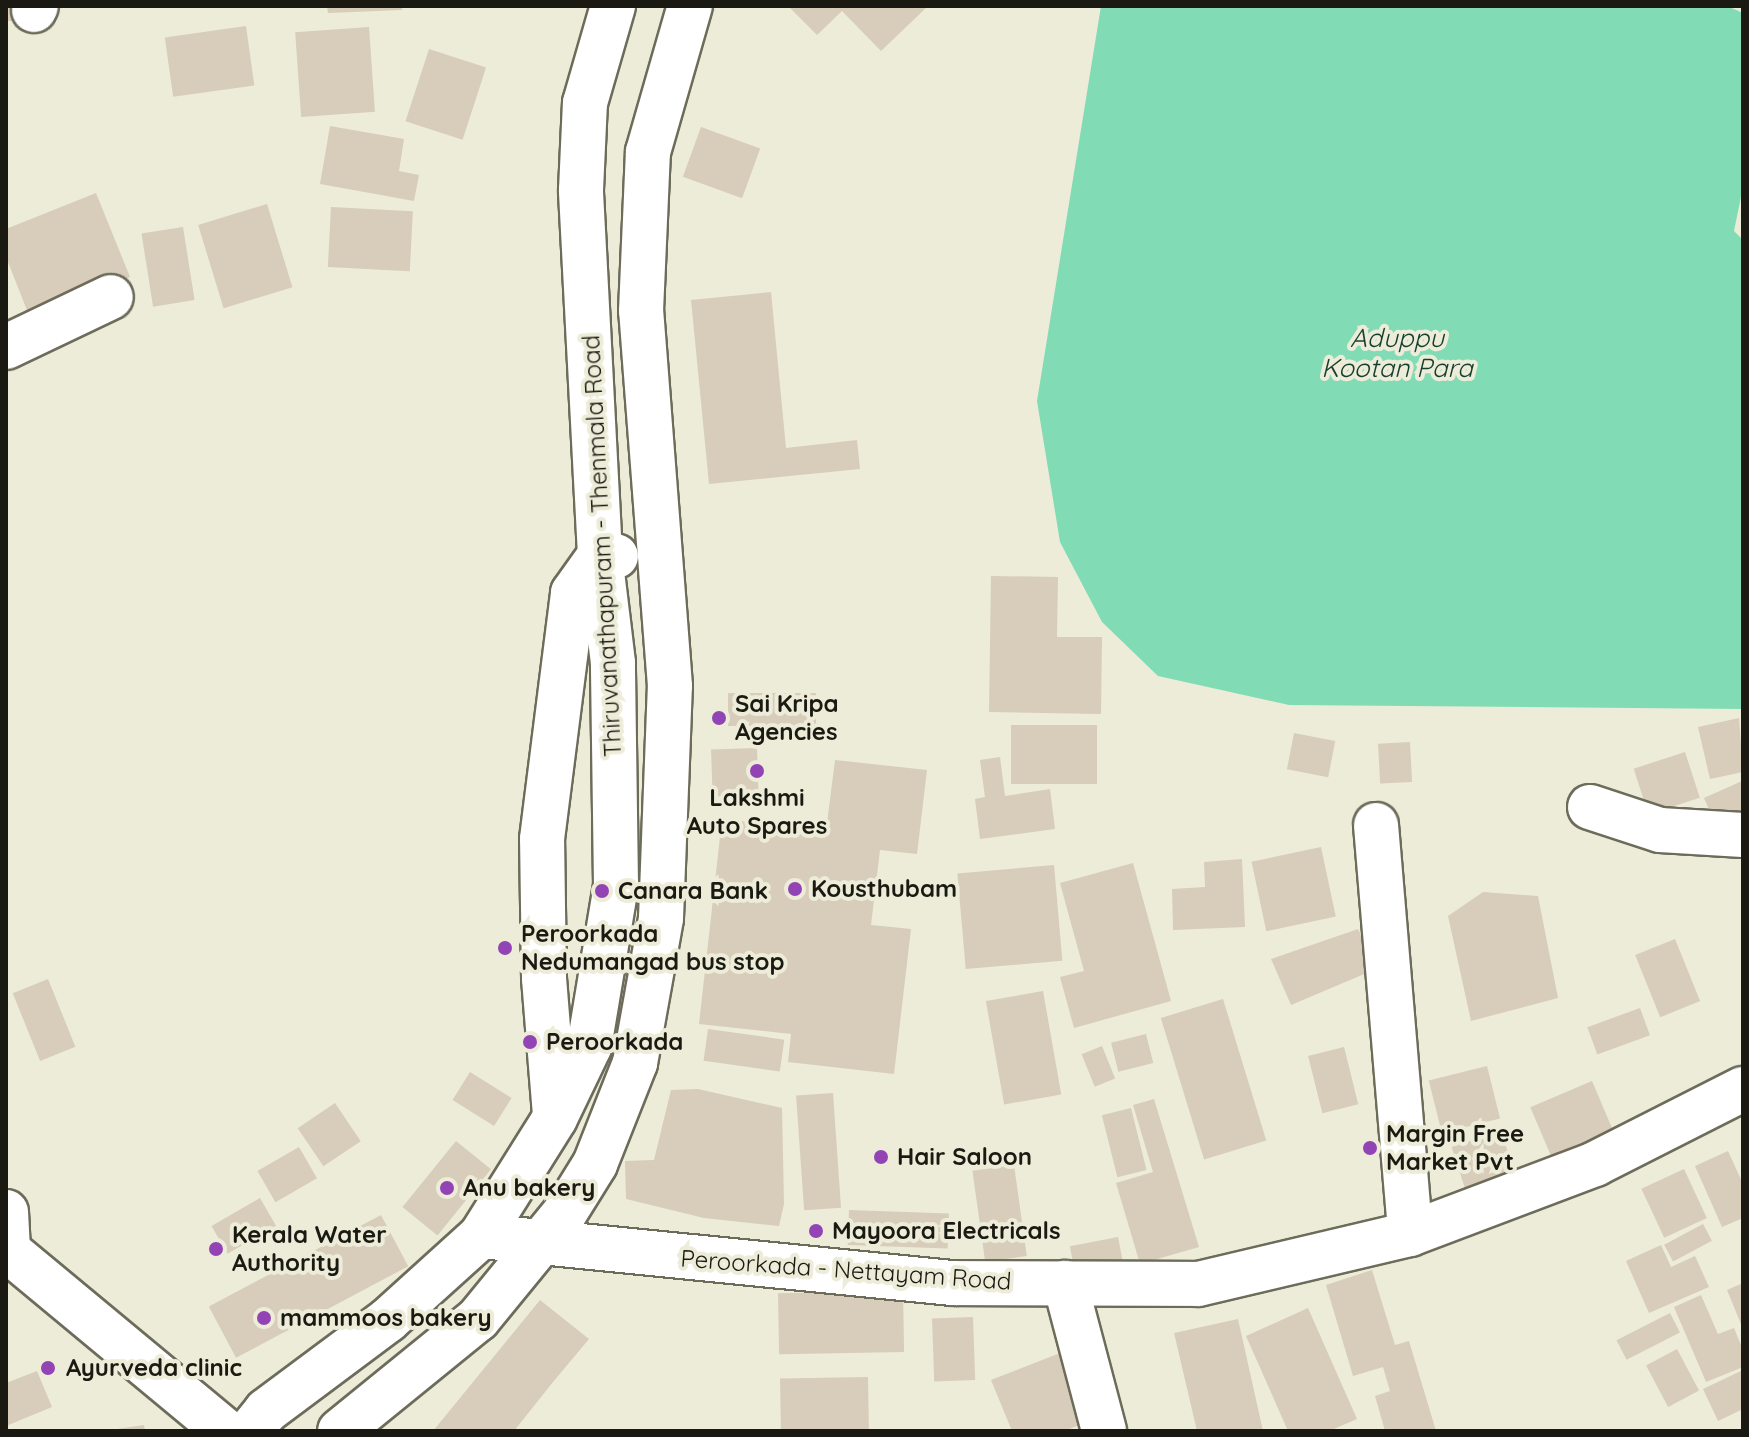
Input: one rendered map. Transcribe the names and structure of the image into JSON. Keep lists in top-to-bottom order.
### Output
{
  "streets": {
    "main road": ["Thiruvanathapuram - Thenmala Road", "Peroorkada - Nettayam Road"]
  },
  "crossings": [
    ["Thiruvanathapuram - Thenmala Road", "Peroorkada - Nettayam Road"]
  ],
  "water": ["Aduppu Kootan Para"],
  "places": [
    "Sai Kripa Agencies",
    "Lakshmi Auto Spares",
    "Kousthubam",
    "Canara Bank",
    "Peroorkada Nedumangad bus stop",
    "Peroorkada",
    "Margin Free Market Pvt",
    "Hair Saloon",
    "Anu bakery",
    "Mayoora Electricals",
    "Kerala Water Authority",
    "mammoos bakery",
    "Ayurveda clinic"
  ]
}
